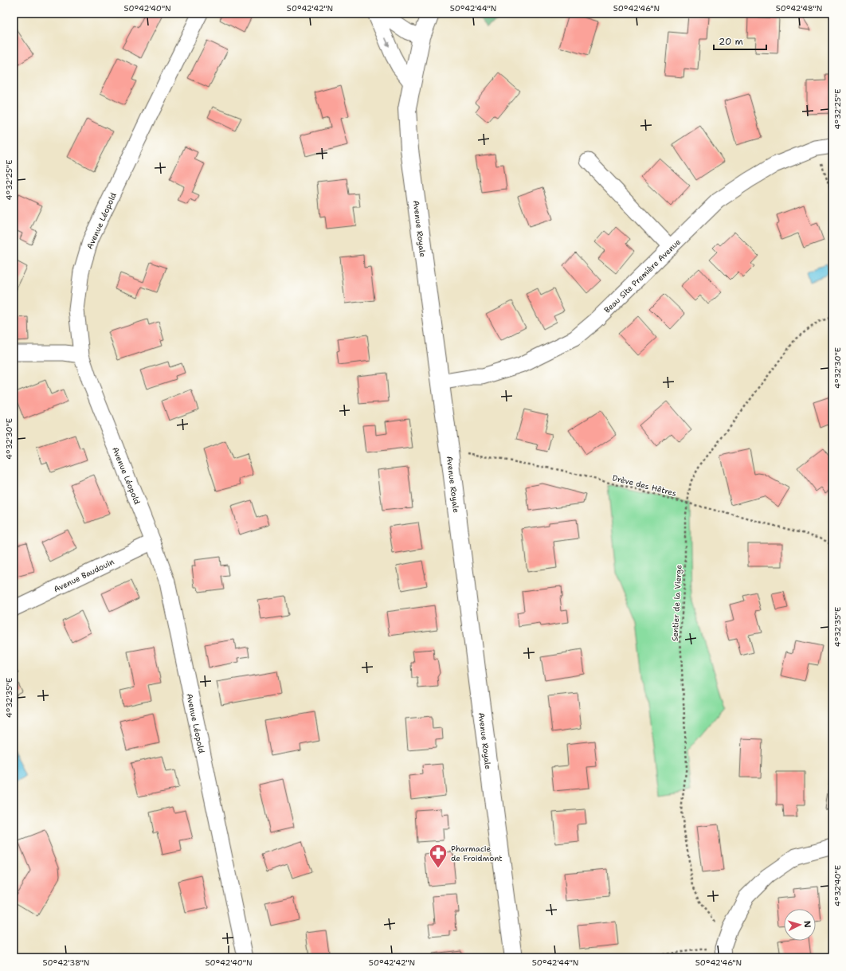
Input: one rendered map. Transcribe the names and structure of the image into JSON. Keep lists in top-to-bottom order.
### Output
{
  "streets": {
    "street": [
      "Avenue Léopold",
      "Avenue Royale",
      "Beau Site Première Avenue",
      "Avenue Baudouin"
    ],
    "path": ["Drève des Hêtres", "Sentier de la Vierge"]
  },
  "crossings": [
    ["Avenue Léopold", "Avenue Baudouin"],
    ["Avenue Royale", "Beau Site Première Avenue"],
    ["Avenue Royale", "Drève des Hêtres"],
    ["Drève des Hêtres", "Sentier de la Vierge"]
  ],
  "places": {
    "pharmacy": ["Pharmacie de Froidmont"]
  },
  "scale_bar": "20 m",
  "north": "right",
  "coordinates": [
    "50°42'40\"N",
    "50°42'42\"N",
    "50°42'44\"N",
    "50°42'46\"N",
    "50°42'48\"N",
    "4°32'25\"E",
    "4°32'30\"E",
    "4°32'35\"E",
    "4°32'40\"E",
    "50°42'38\"N"
  ]
}
